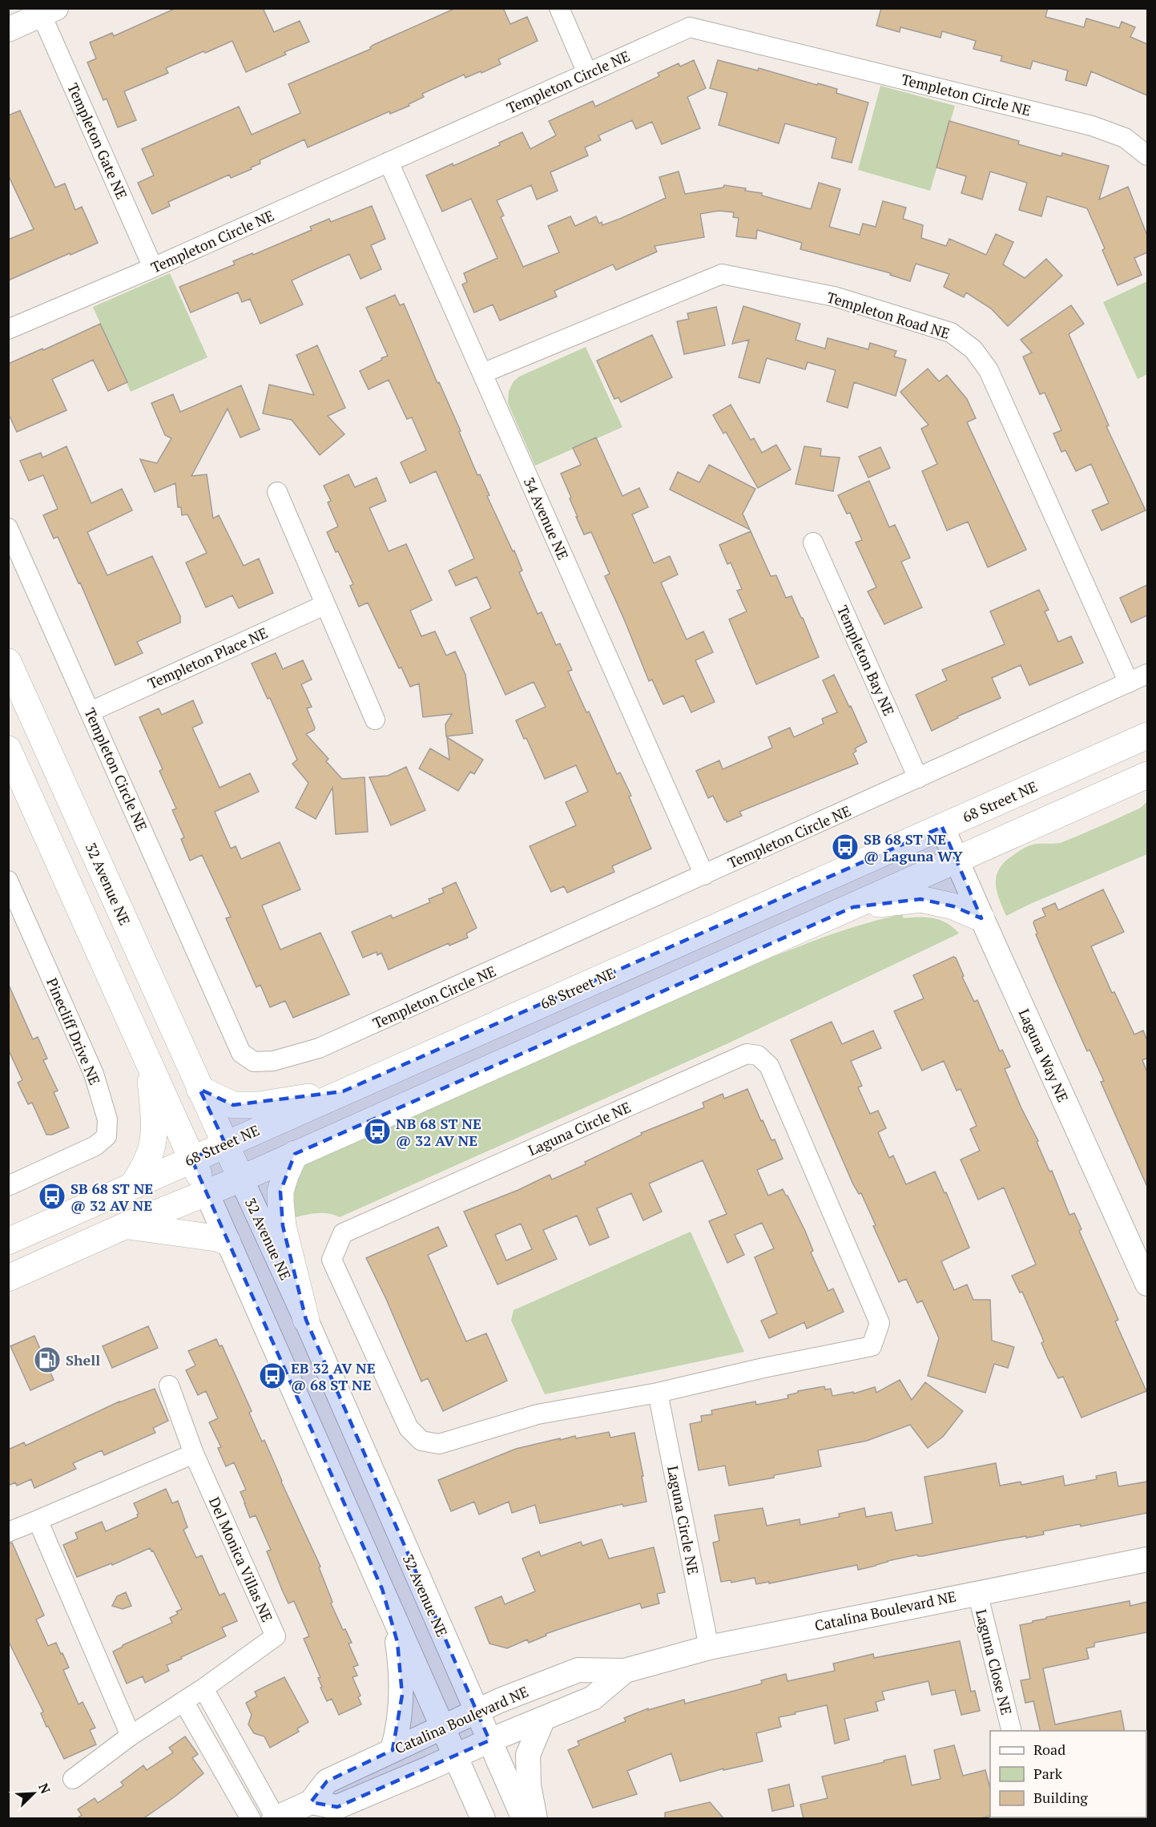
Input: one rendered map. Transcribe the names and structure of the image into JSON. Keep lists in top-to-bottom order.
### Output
{
  "streets": {
    "main road": ["68 Street NE", "32 Avenue NE"],
    "street": [
      "Templeton Circle NE",
      "Templeton Gate NE",
      "Templeton Road NE",
      "34 Avenue NE",
      "Templeton Place NE",
      "Templeton Bay NE",
      "Pinecliff Drive NE",
      "Laguna Way NE",
      "Laguna Circle NE",
      "Del Monica Villas NE",
      "Catalina Boulevard NE",
      "Laguna Close NE"
    ]
  },
  "crossings": [
    ["Templeton Circle NE", "Templeton Gate NE"],
    ["Templeton Circle NE", "Templeton Road NE"],
    ["Templeton Circle NE", "34 Avenue NE"],
    ["Templeton Circle NE", "Templeton Place NE"],
    ["Templeton Circle NE", "Templeton Bay NE"],
    ["Templeton Road NE", "34 Avenue NE"],
    ["68 Street NE", "32 Avenue NE"],
    ["68 Street NE", "Laguna Way NE"],
    ["32 Avenue NE", "Catalina Boulevard NE"],
    ["Laguna Circle NE", "Catalina Boulevard NE"],
    ["Catalina Boulevard NE", "Laguna Close NE"]
  ],
  "places": {
    "bus stop": [
      "SB 68 ST NE @ Laguna WY",
      "NB 68 ST NE @ 32 AV NE",
      "SB 68 ST NE @ 32 AV NE",
      "EB 32 AV NE @ 68 ST NE"
    ],
    "fuel station": ["Shell"]
  },
  "legend": ["Road", "Park", "Building"],
  "north": "top right"
}
